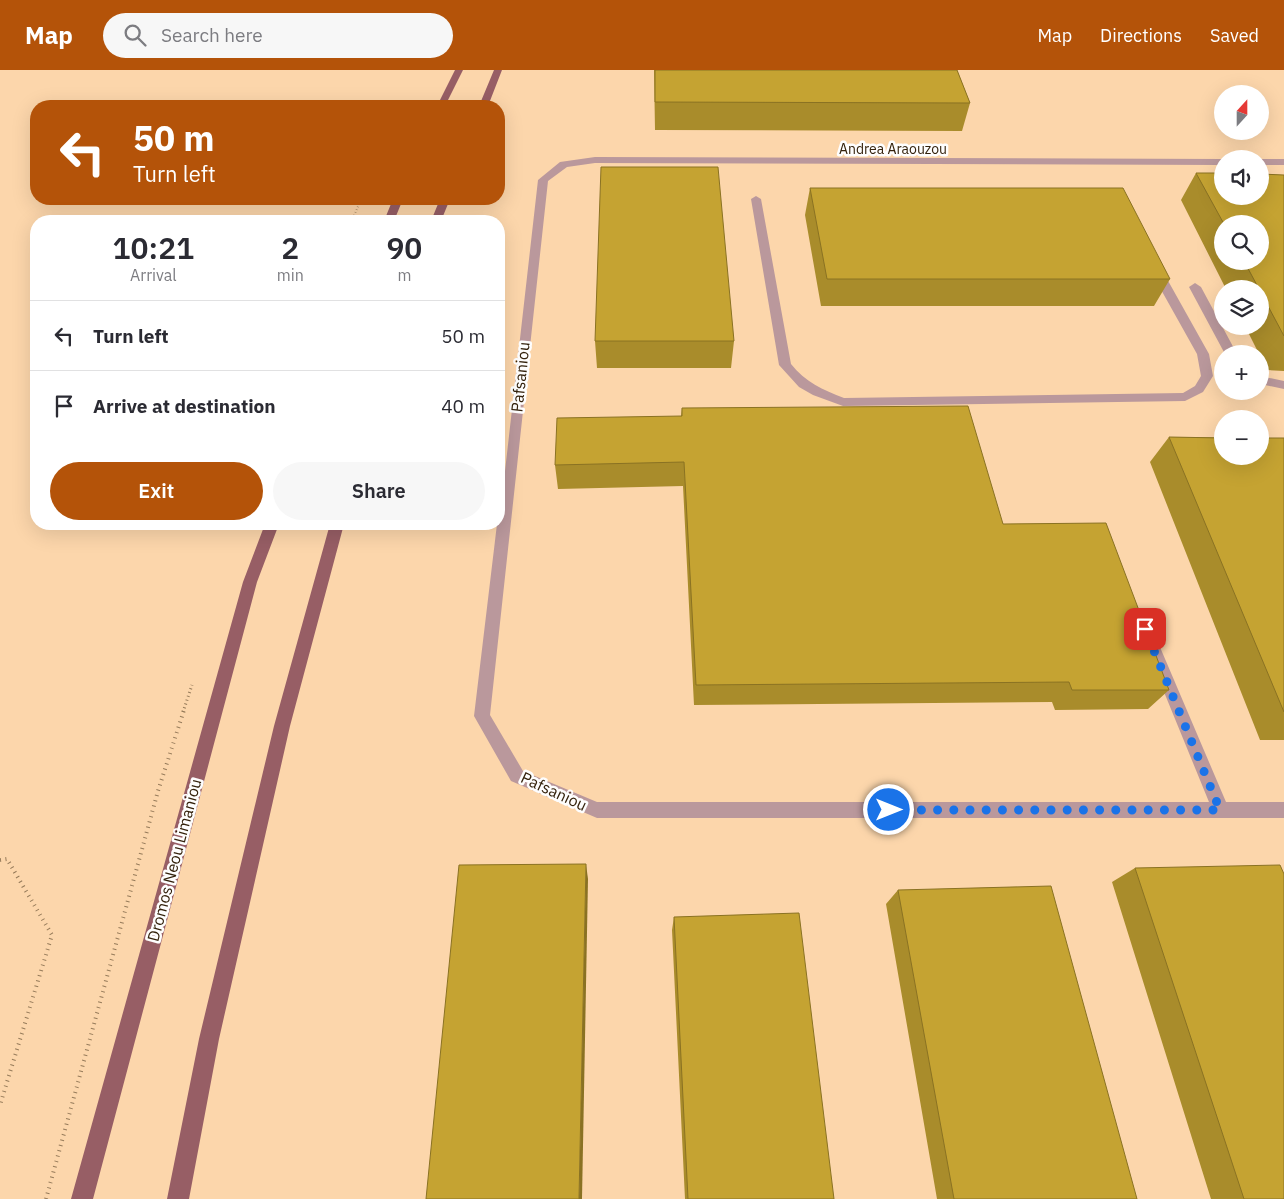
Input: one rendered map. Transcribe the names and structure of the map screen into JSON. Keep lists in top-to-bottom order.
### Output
{
  "streets": {
    "main road": ["Dromos Neou Limaniou"],
    "street": ["Andrea Araouzou", "Pafsaniou"]
  },
  "crossings": [
    ["Andrea Araouzou", "Pafsaniou"]
  ],
  "north": "top",
  "page": {
    "header": "Map",
    "search": "Search here",
    "nav": ["Map", "Directions", "Saved"],
    "map_buttons": ["+", "−"],
    "turn": ["50 m", "Turn left"],
    "eta": [
      "10:21",
      "Arrival",
      "2",
      "min",
      "90",
      "m"
    ],
    "list": [
      {
        "name": "Turn left",
        "value": "50 m"
      },
      {
        "name": "Arrive at destination",
        "value": "40 m"
      }
    ],
    "buttons": ["Exit", "Share"]
  }
}
